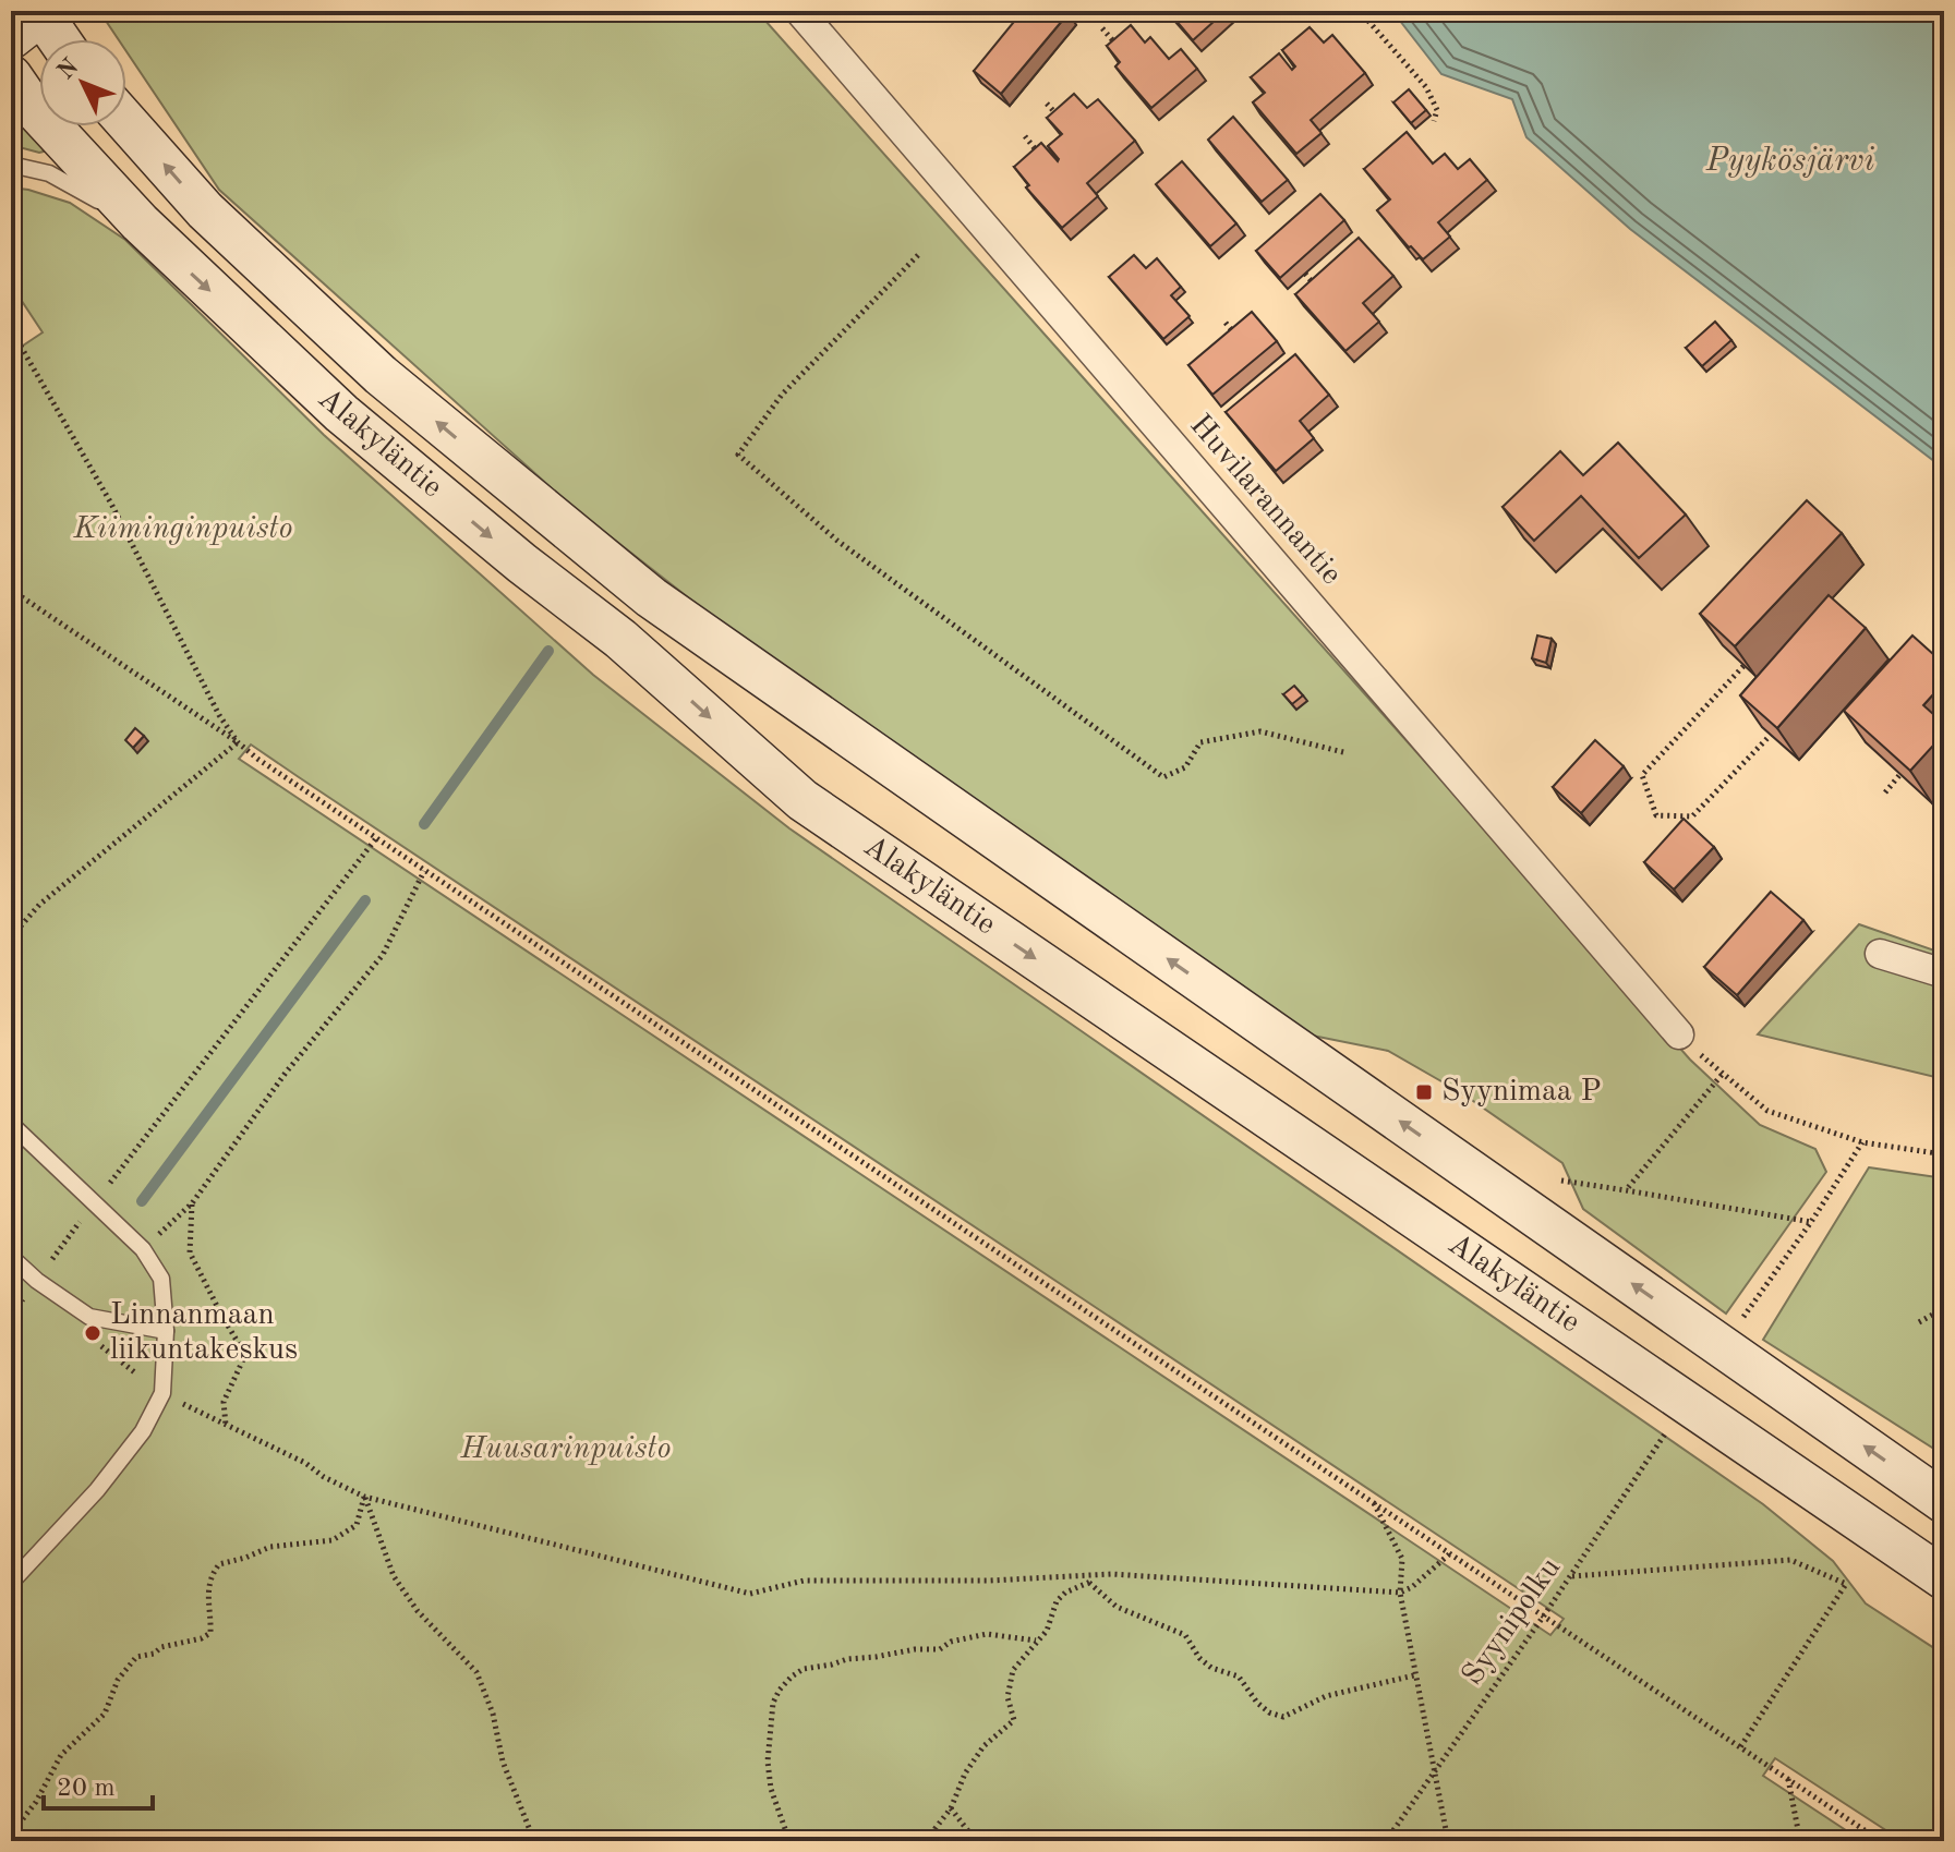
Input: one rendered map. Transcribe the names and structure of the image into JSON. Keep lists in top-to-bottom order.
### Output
{
  "streets": {
    "main road": ["Alakyläntie"],
    "street": ["Huvilarannantie"],
    "path": ["Syynipolku"]
  },
  "water": ["Pyykösjärvi"],
  "parks": ["Kiiminginpuisto", "Huusarinpuisto"],
  "places": {
    "transit": ["Syynimaa P"],
    "other": ["Linnanmaan liikuntakeskus"]
  },
  "scale_bar": "20 m",
  "north": "top left"
}
